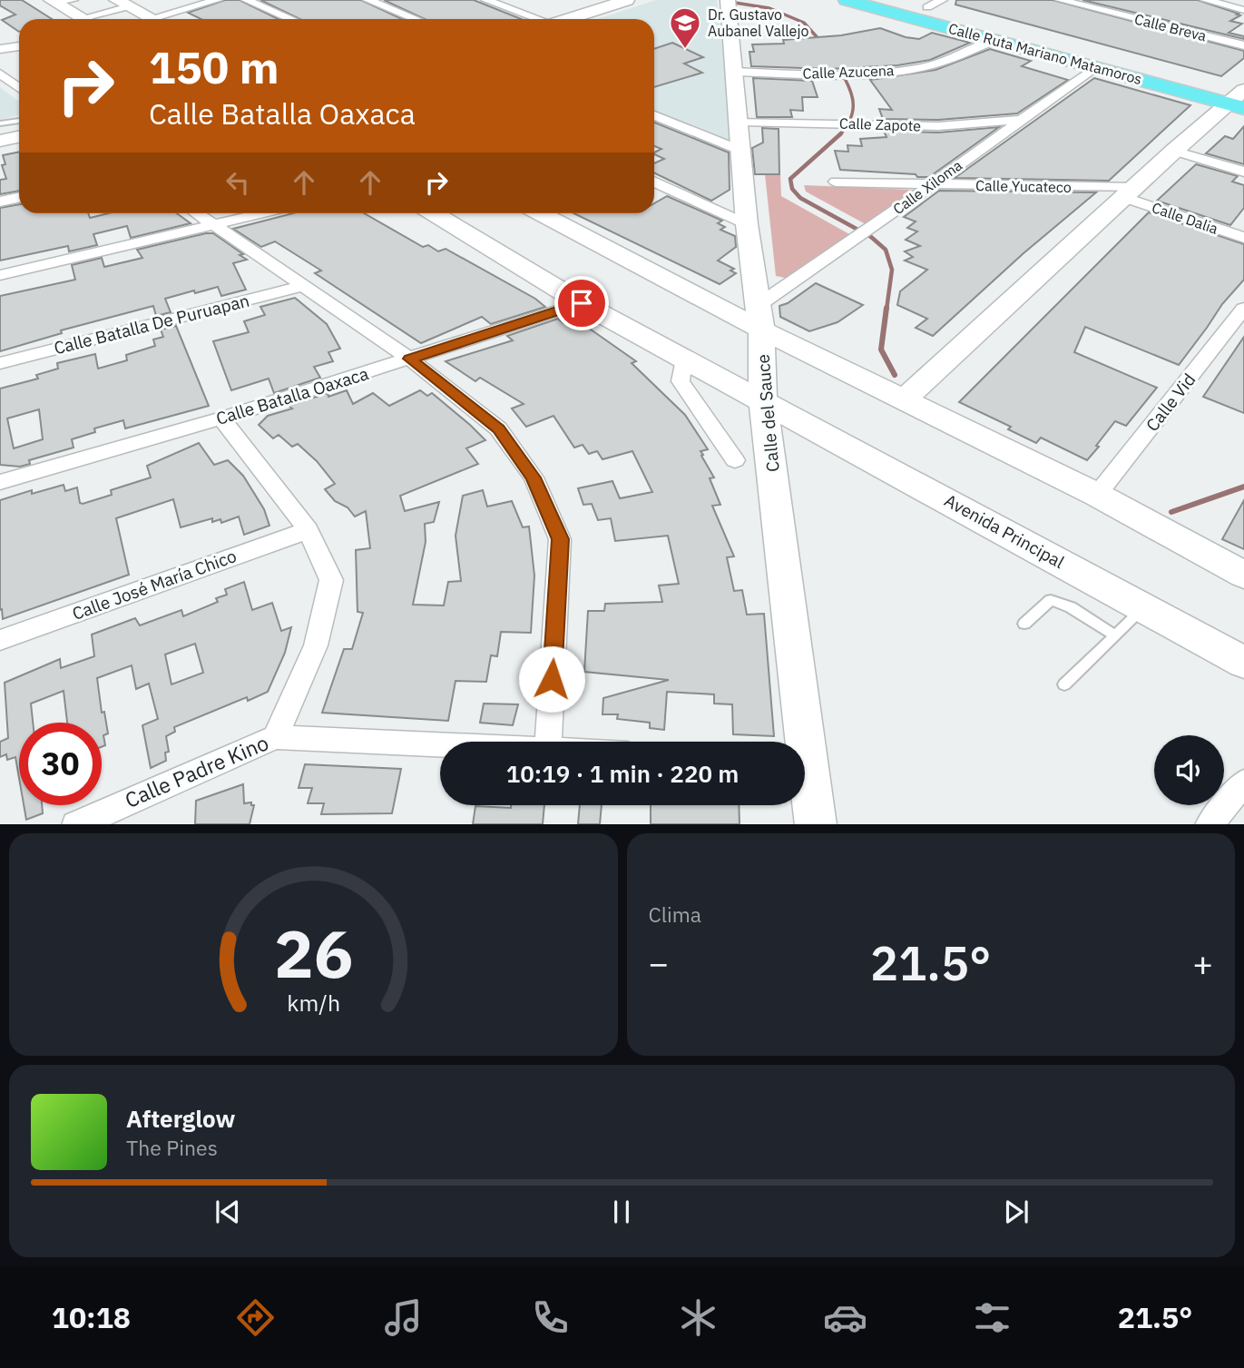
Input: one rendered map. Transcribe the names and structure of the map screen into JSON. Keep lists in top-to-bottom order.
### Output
{
  "streets": {
    "main road": ["Calle Ruta Mariano Matamoros", "Calle del Sauce", "Avenida Principal"],
    "street": [
      "Calle Breva",
      "Calle Azucena",
      "Calle Zapote",
      "Calle Yucateco",
      "Calle Xiloma",
      "Calle Dalia",
      "Calle Batalla De Puruapan",
      "Calle Batalla Oaxaca",
      "Calle Vid",
      "Calle José María Chico",
      "Calle Padre Kino"
    ]
  },
  "crossings": [
    ["Calle Ruta Mariano Matamoros", "Calle Azucena"],
    ["Calle Ruta Mariano Matamoros", "Calle Xiloma"],
    ["Calle Azucena", "Calle del Sauce"],
    ["Calle Zapote", "Calle Xiloma"],
    ["Calle Zapote", "Calle del Sauce"],
    ["Calle Yucateco", "Calle Xiloma"],
    ["Calle Yucateco", "Calle Dalia"],
    ["Calle Xiloma", "Calle del Sauce"],
    ["Calle Batalla Oaxaca", "Avenida Principal"],
    ["Calle del Sauce", "Avenida Principal"]
  ],
  "places": {
    "school or university": ["Dr. Gustavo Aubanel Vallejo"]
  },
  "page": {
    "turn": ["150 m", "Calle Batalla Oaxaca"],
    "limit": "30",
    "trip": "10:19 · 1 min · 220 m",
    "tile": "Clima",
    "heat": ["−", "21.5°", "+"],
    "song": ["Afterglow", "The Pines"],
    "tabs": ["10:18", "21.5°"],
    "gauge": ["26", "km/h"]
  }
}
